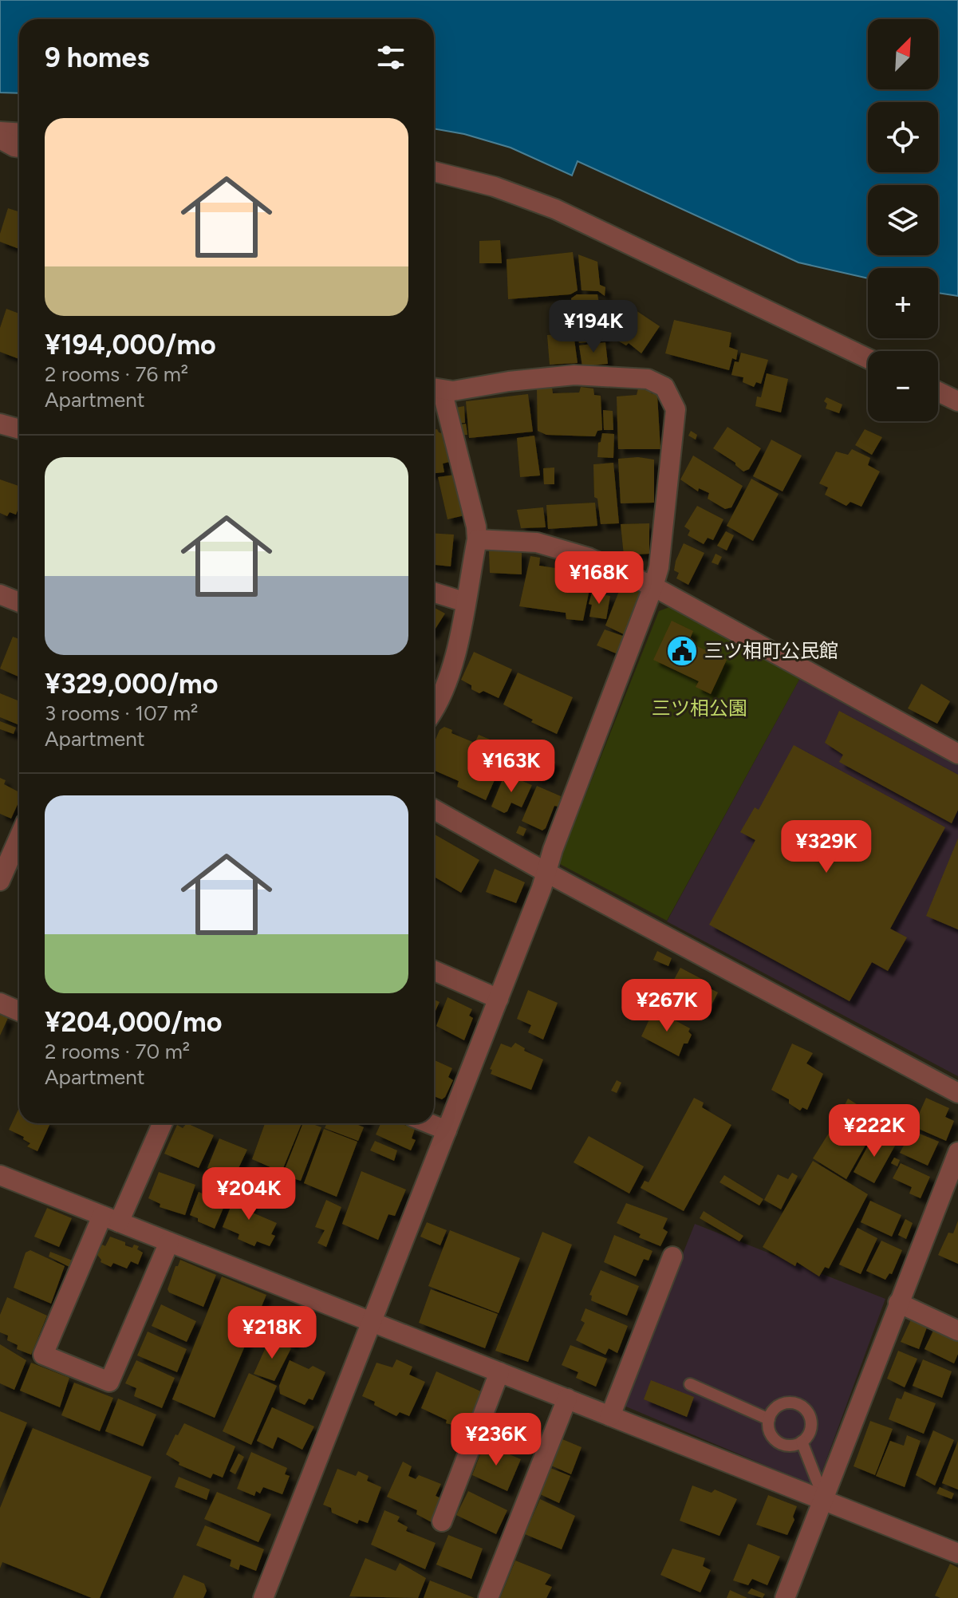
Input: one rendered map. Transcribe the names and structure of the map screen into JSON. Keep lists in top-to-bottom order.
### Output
{
  "parks": ["三ツ相公園"],
  "places": {
    "public building": ["三ツ相町公民館"]
  },
  "north": "top right",
  "page": {
    "map_buttons": ["+", "−"],
    "heading": "9 homes",
    "list": [
      {
        "name": "¥194,000/mo",
        "note": "2 rooms · 76 m² · Apartment"
      },
      {
        "name": "¥329,000/mo",
        "note": "3 rooms · 107 m² · Apartment"
      },
      {
        "name": "¥204,000/mo",
        "note": "2 rooms · 70 m² · Apartment"
      }
    ],
    "price": [
      "¥194K",
      "¥168K",
      "¥163K",
      "¥329K",
      "¥267K",
      "¥222K",
      "¥204K",
      "¥218K",
      "¥236K"
    ]
  }
}
